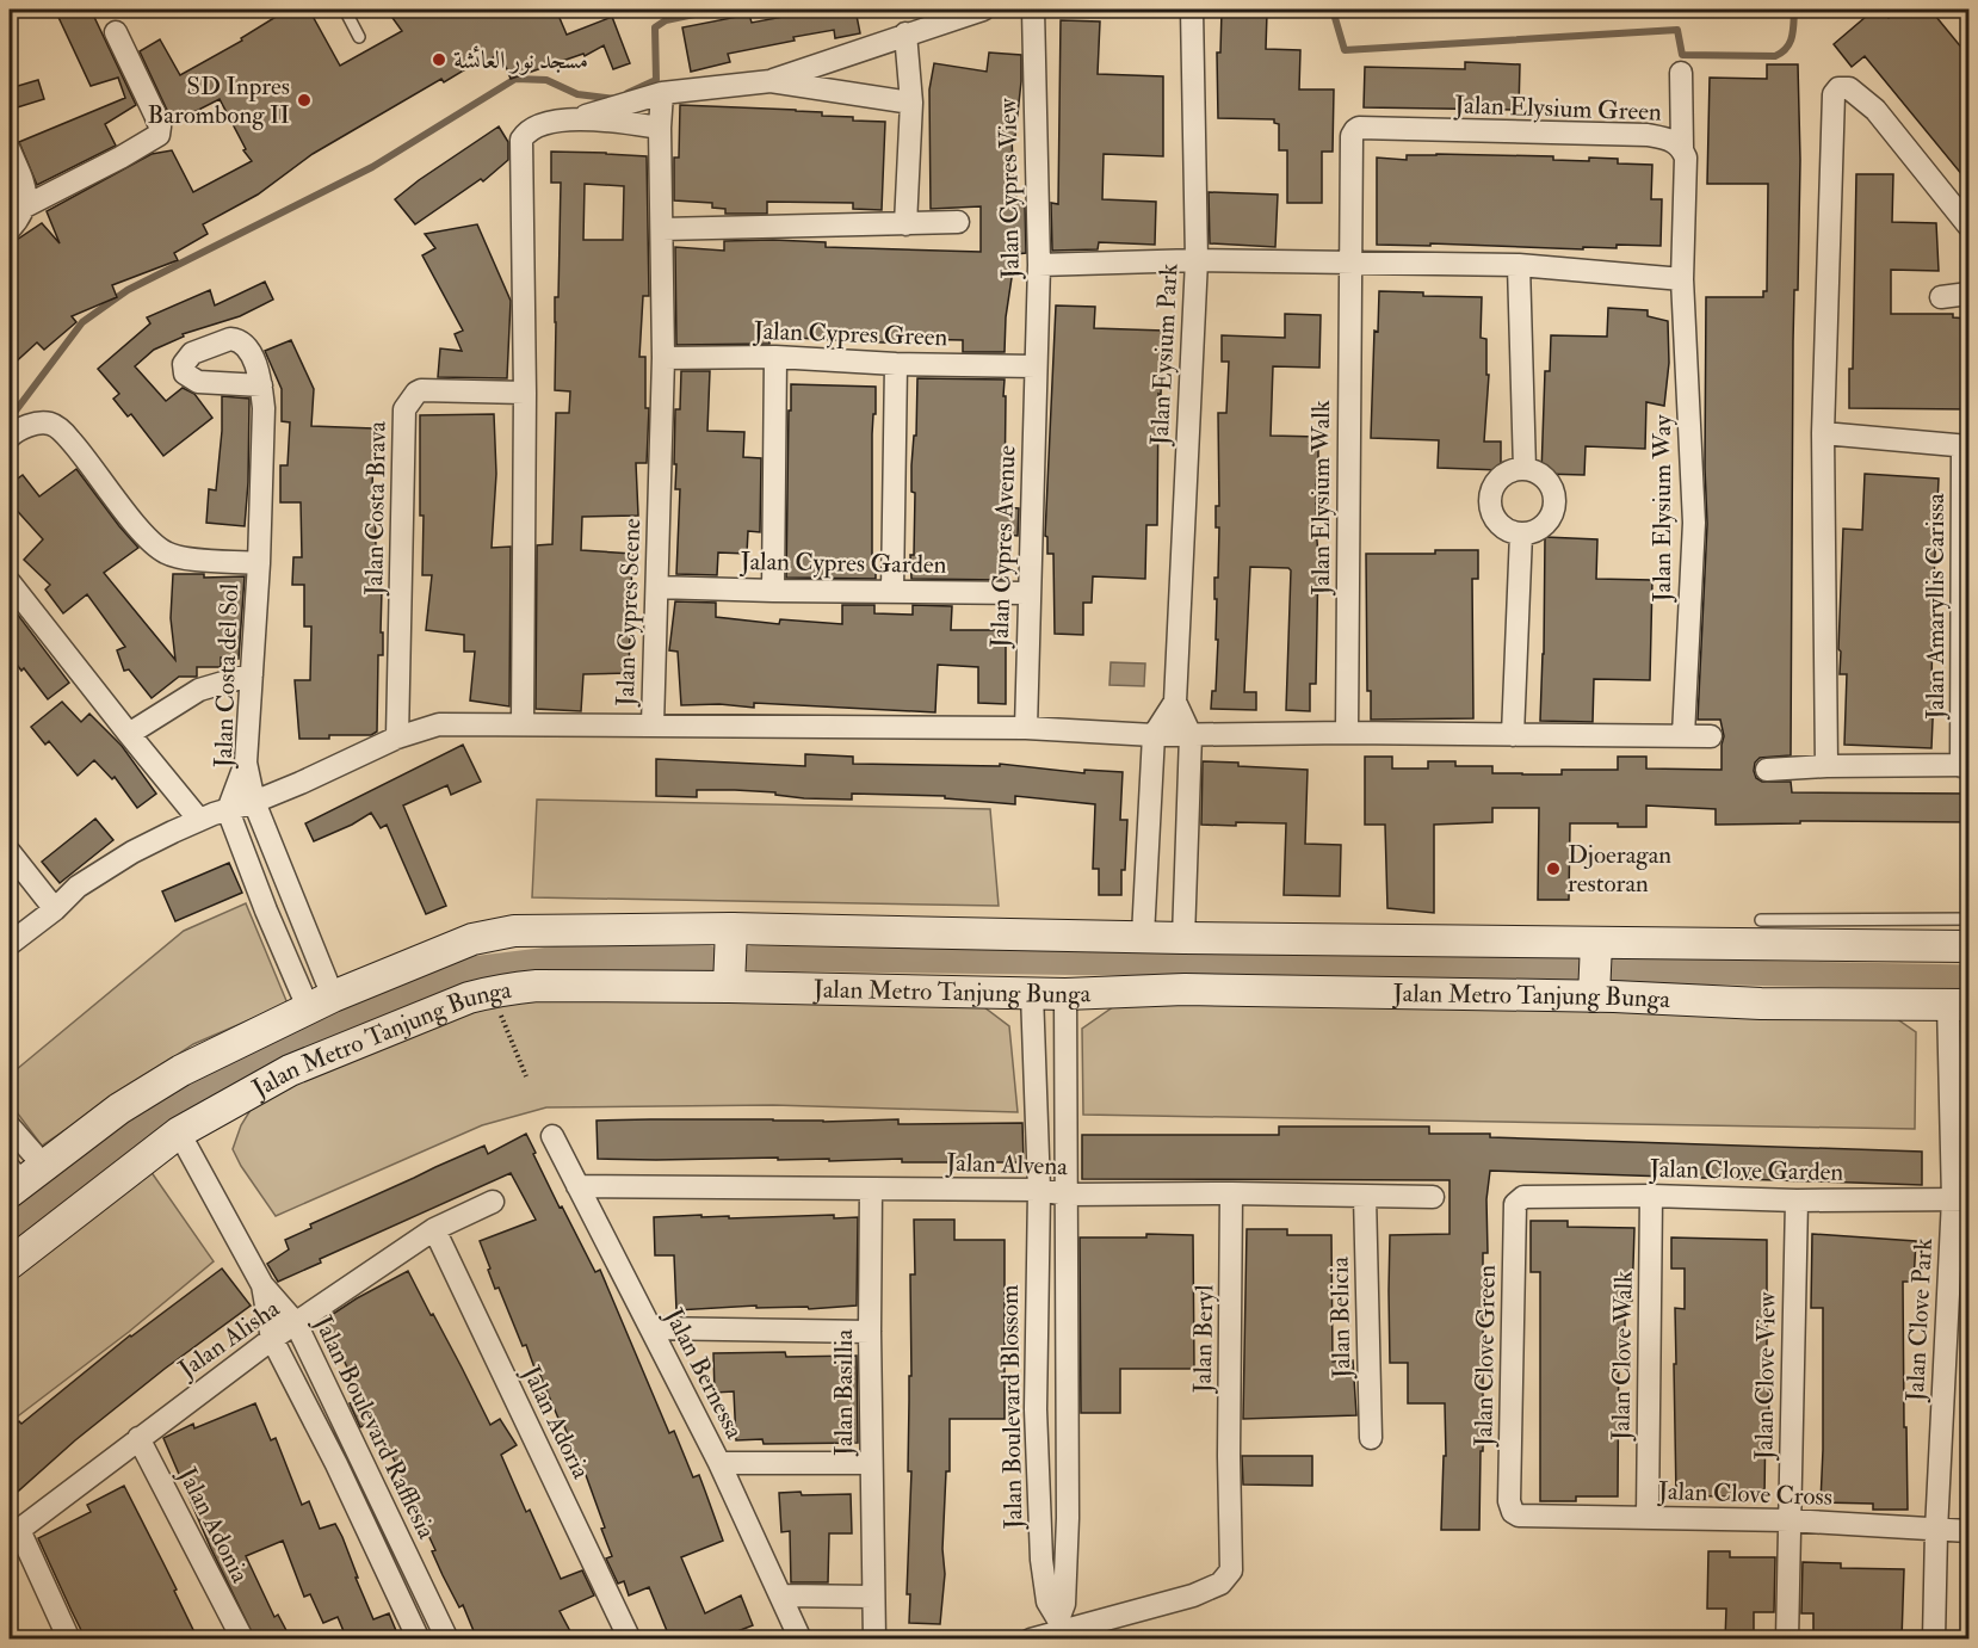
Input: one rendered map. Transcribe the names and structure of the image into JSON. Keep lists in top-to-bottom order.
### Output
{
  "streets": {
    "main road": ["Jalan Metro Tanjung Bunga"],
    "street": [
      "Jalan Elysium Green",
      "Jalan Cypres View",
      "Jalan Cypres Green",
      "Jalan Eysium Park",
      "Jalan Elysium Walk",
      "Jalan Costa Brava",
      "Jalan Elysium Way",
      "Jalan Cypres Avenue",
      "Jalan Cypres Garden",
      "Jalan Amaryllis Carissa",
      "Jalan Cypres Scene",
      "Jalan Costa del Sol",
      "Jalan Alvena",
      "Jalan Clove Garden",
      "Jalan Belicia",
      "Jalan Clove Park",
      "Jalan Alisha",
      "Jalan Beryl",
      "Jalan Clove Green",
      "Jalan Clove Walk",
      "Jalan Bernessa",
      "Jalan Clove View",
      "Jalan Basillia",
      "Jalan Boulevard Blossom",
      "Jalan Adoria",
      "Jalan Boulevard Rafflesia",
      "Jalan Clove Cross",
      "Jalan Adonia"
    ]
  },
  "crossings": [
    ["Jalan Elysium Green", "Jalan Elysium Walk"],
    ["Jalan Elysium Green", "Jalan Elysium Way"],
    ["Jalan Cypres View", "Jalan Cypres Green"],
    ["Jalan Cypres View", "Jalan Cypres Avenue"],
    ["Jalan Cypres Green", "Jalan Cypres Avenue"],
    ["Jalan Cypres Green", "Jalan Cypres Scene"],
    ["Jalan Elysium Walk", "Jalan Cypres Scene"],
    ["Jalan Elysium Way", "Jalan Cypres Scene"],
    ["Jalan Cypres Avenue", "Jalan Cypres Garden"],
    ["Jalan Cypres Avenue", "Jalan Cypres Scene"],
    ["Jalan Cypres Garden", "Jalan Cypres Scene"],
    ["Jalan Metro Tanjung Bunga", "Jalan Clove Park"],
    ["Jalan Metro Tanjung Bunga", "Jalan Boulevard Blossom"],
    ["Jalan Alvena", "Jalan Belicia"],
    ["Jalan Alvena", "Jalan Beryl"],
    ["Jalan Alvena", "Jalan Bernessa"],
    ["Jalan Alvena", "Jalan Basillia"],
    ["Jalan Alvena", "Jalan Boulevard Blossom"],
    ["Jalan Clove Garden", "Jalan Clove Park"],
    ["Jalan Clove Garden", "Jalan Clove Green"],
    ["Jalan Clove Garden", "Jalan Clove Walk"],
    ["Jalan Clove Garden", "Jalan Clove View"],
    ["Jalan Clove Park", "Jalan Clove Cross"],
    ["Jalan Alisha", "Jalan Adoria"],
    ["Jalan Alisha", "Jalan Boulevard Rafflesia"],
    ["Jalan Alisha", "Jalan Adonia"],
    ["Jalan Beryl", "Jalan Boulevard Blossom"],
    ["Jalan Clove Green", "Jalan Clove Cross"],
    ["Jalan Clove Walk", "Jalan Clove Cross"],
    ["Jalan Clove View", "Jalan Clove Cross"]
  ],
  "places": ["مسجد نور العائشة", "SD Inpres Barombong II", "Djoeragan restoran"]
}
